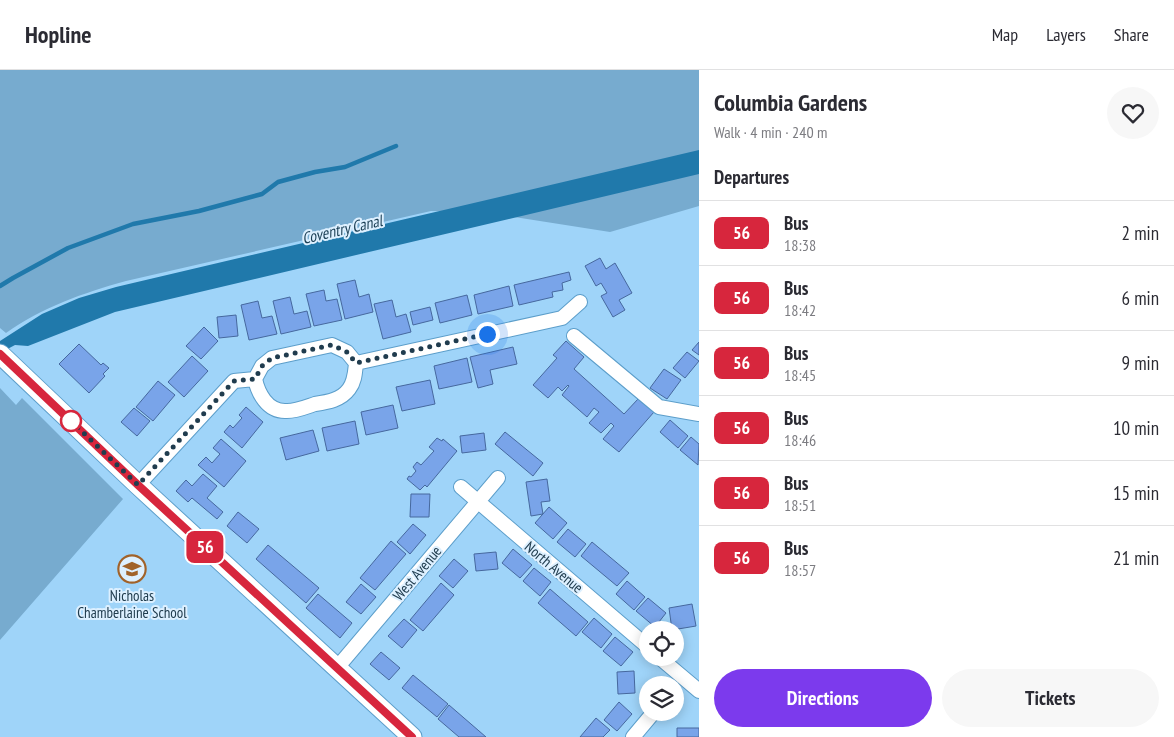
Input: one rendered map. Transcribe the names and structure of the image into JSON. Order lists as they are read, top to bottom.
{
  "streets": {
    "street": ["North Avenue", "West Avenue"]
  },
  "crossings": [
    ["North Avenue", "West Avenue"]
  ],
  "water": ["Coventry Canal"],
  "places": {
    "school or university": ["Nicholas Chamberlaine School"]
  },
  "lines": ["bus line 56"],
  "page": {
    "header": "Hopline",
    "nav": ["Map", "Layers", "Share"],
    "on_map": "56",
    "heading": [
      ["Columbia Gardens", "Walk · 4 min · 240 m"],
      "Departures"
    ],
    "list": [
      {
        "mark": "56",
        "name": "Bus",
        "note": "18:38",
        "value": "2 min"
      },
      {
        "mark": "56",
        "name": "Bus",
        "note": "18:42",
        "value": "6 min"
      },
      {
        "mark": "56",
        "name": "Bus",
        "note": "18:45",
        "value": "9 min"
      },
      {
        "mark": "56",
        "name": "Bus",
        "note": "18:46",
        "value": "10 min"
      },
      {
        "mark": "56",
        "name": "Bus",
        "note": "18:51",
        "value": "15 min"
      },
      {
        "mark": "56",
        "name": "Bus",
        "note": "18:57",
        "value": "21 min"
      }
    ],
    "buttons": ["Directions", "Tickets"]
  }
}
